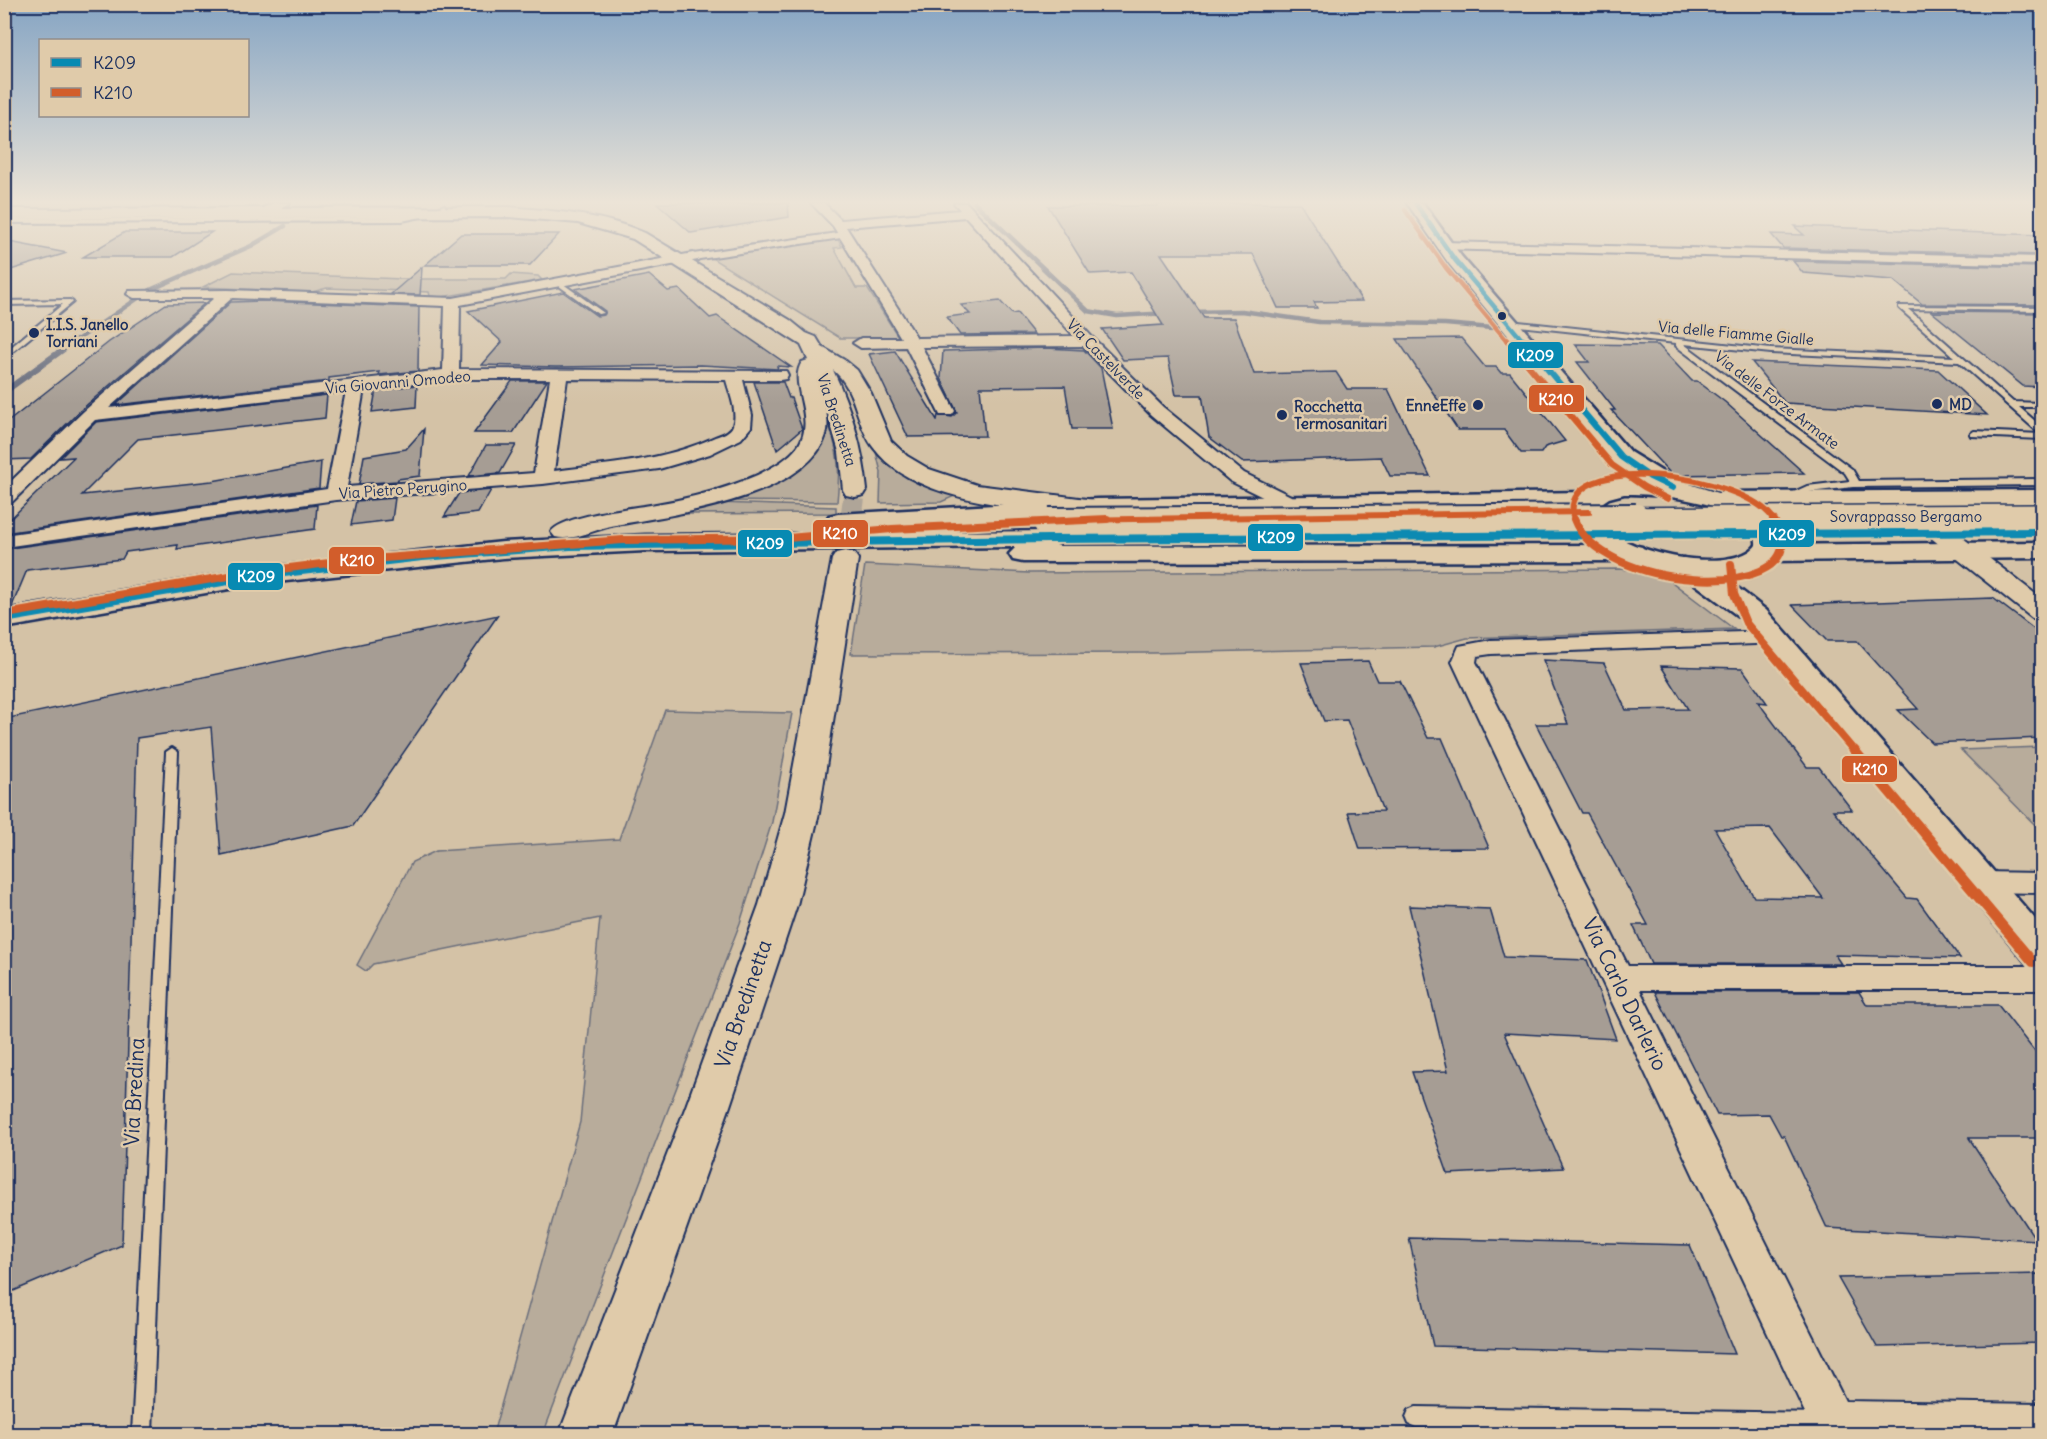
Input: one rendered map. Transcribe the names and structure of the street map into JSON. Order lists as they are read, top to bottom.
{
  "streets": {
    "main road": ["Sovrappasso Bergamo"],
    "street": [
      "Via Castelverde",
      "Via Giovanni Omodeo",
      "Via Bredinetta",
      "Via Pietro Perugino",
      "Via Carlo Darlerio"
    ],
    "lane": ["Via delle Fiamme Gialle", "Via delle Forze Armate", "Via Bredina"]
  },
  "crossings": [
    ["Via delle Fiamme Gialle", "Via delle Forze Armate"],
    ["Via Giovanni Omodeo", "Via Pietro Perugino"]
  ],
  "places": [
    "I.I.S. Janello Torriani",
    "MD",
    "EnneEffe",
    "Rocchetta Termosanitari"
  ],
  "lines": ["transit line K209", "transit line K210"],
  "legend": ["K209", "K210"]
}
